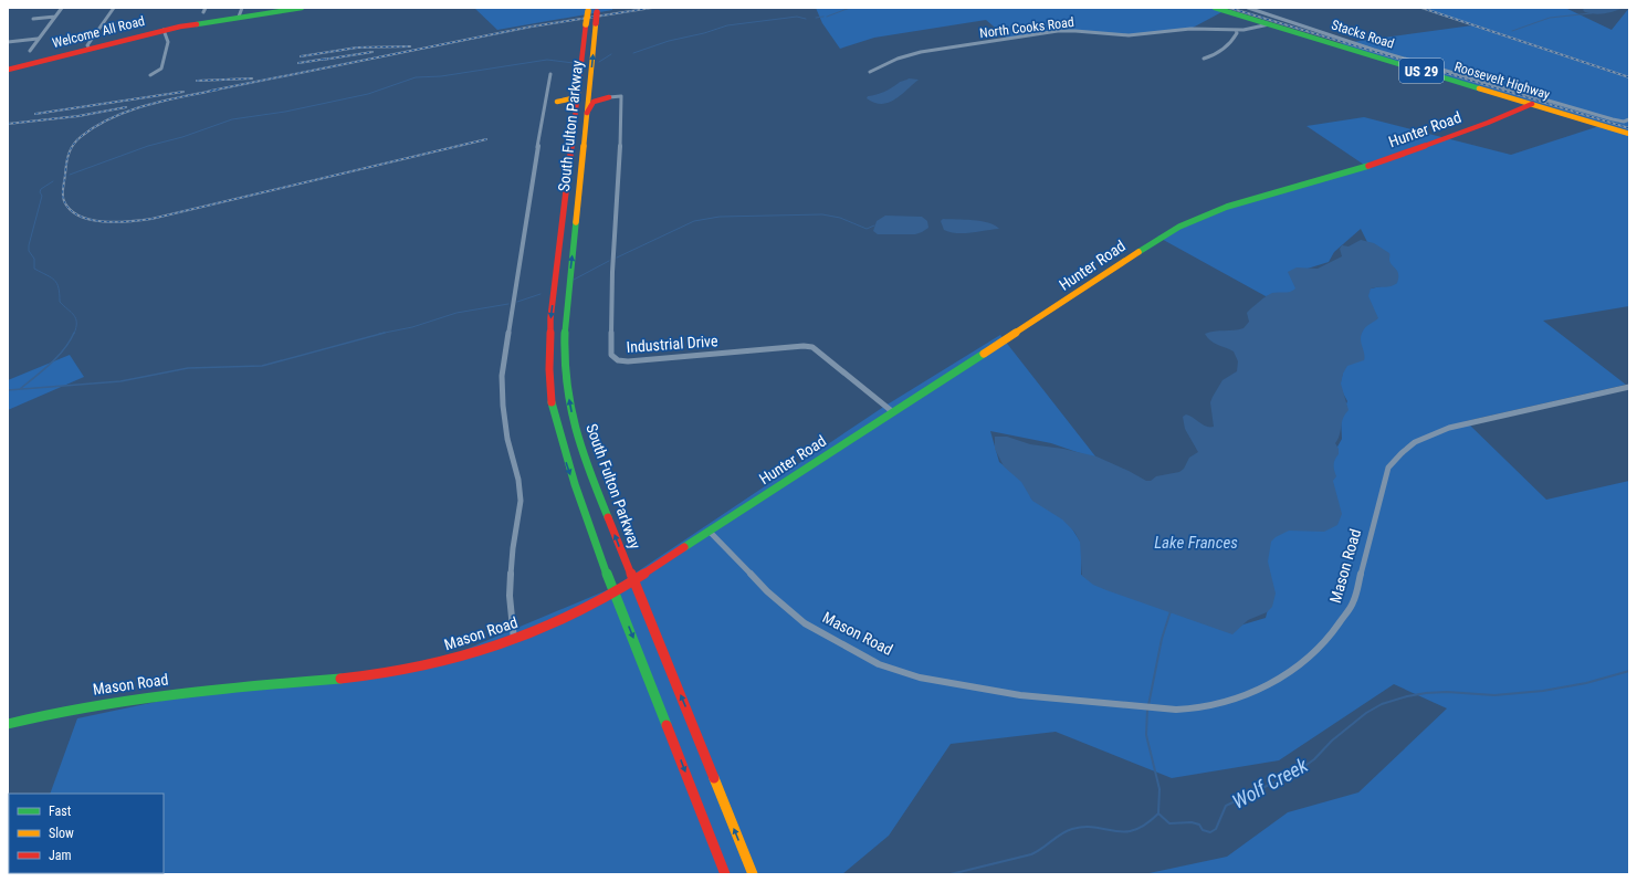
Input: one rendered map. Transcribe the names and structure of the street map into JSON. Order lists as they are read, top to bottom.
{
  "streets": {
    "main road": [
      "Welcome All Road",
      "US 29",
      "Roosevelt Highway",
      "South Fulton Parkway",
      "Hunter Road",
      "Mason Road"
    ],
    "street": ["North Cooks Road", "Stacks Road", "Industrial Drive"]
  },
  "crossings": [
    ["North Cooks Road", "Roosevelt Highway"],
    ["Roosevelt Highway", "Hunter Road"],
    ["South Fulton Parkway", "Mason Road"],
    ["Hunter Road", "Industrial Drive"],
    ["Hunter Road", "Mason Road"]
  ],
  "water": ["Lake Frances", "Wolf Creek"],
  "legend": ["Fast", "Slow", "Jam"]
}
